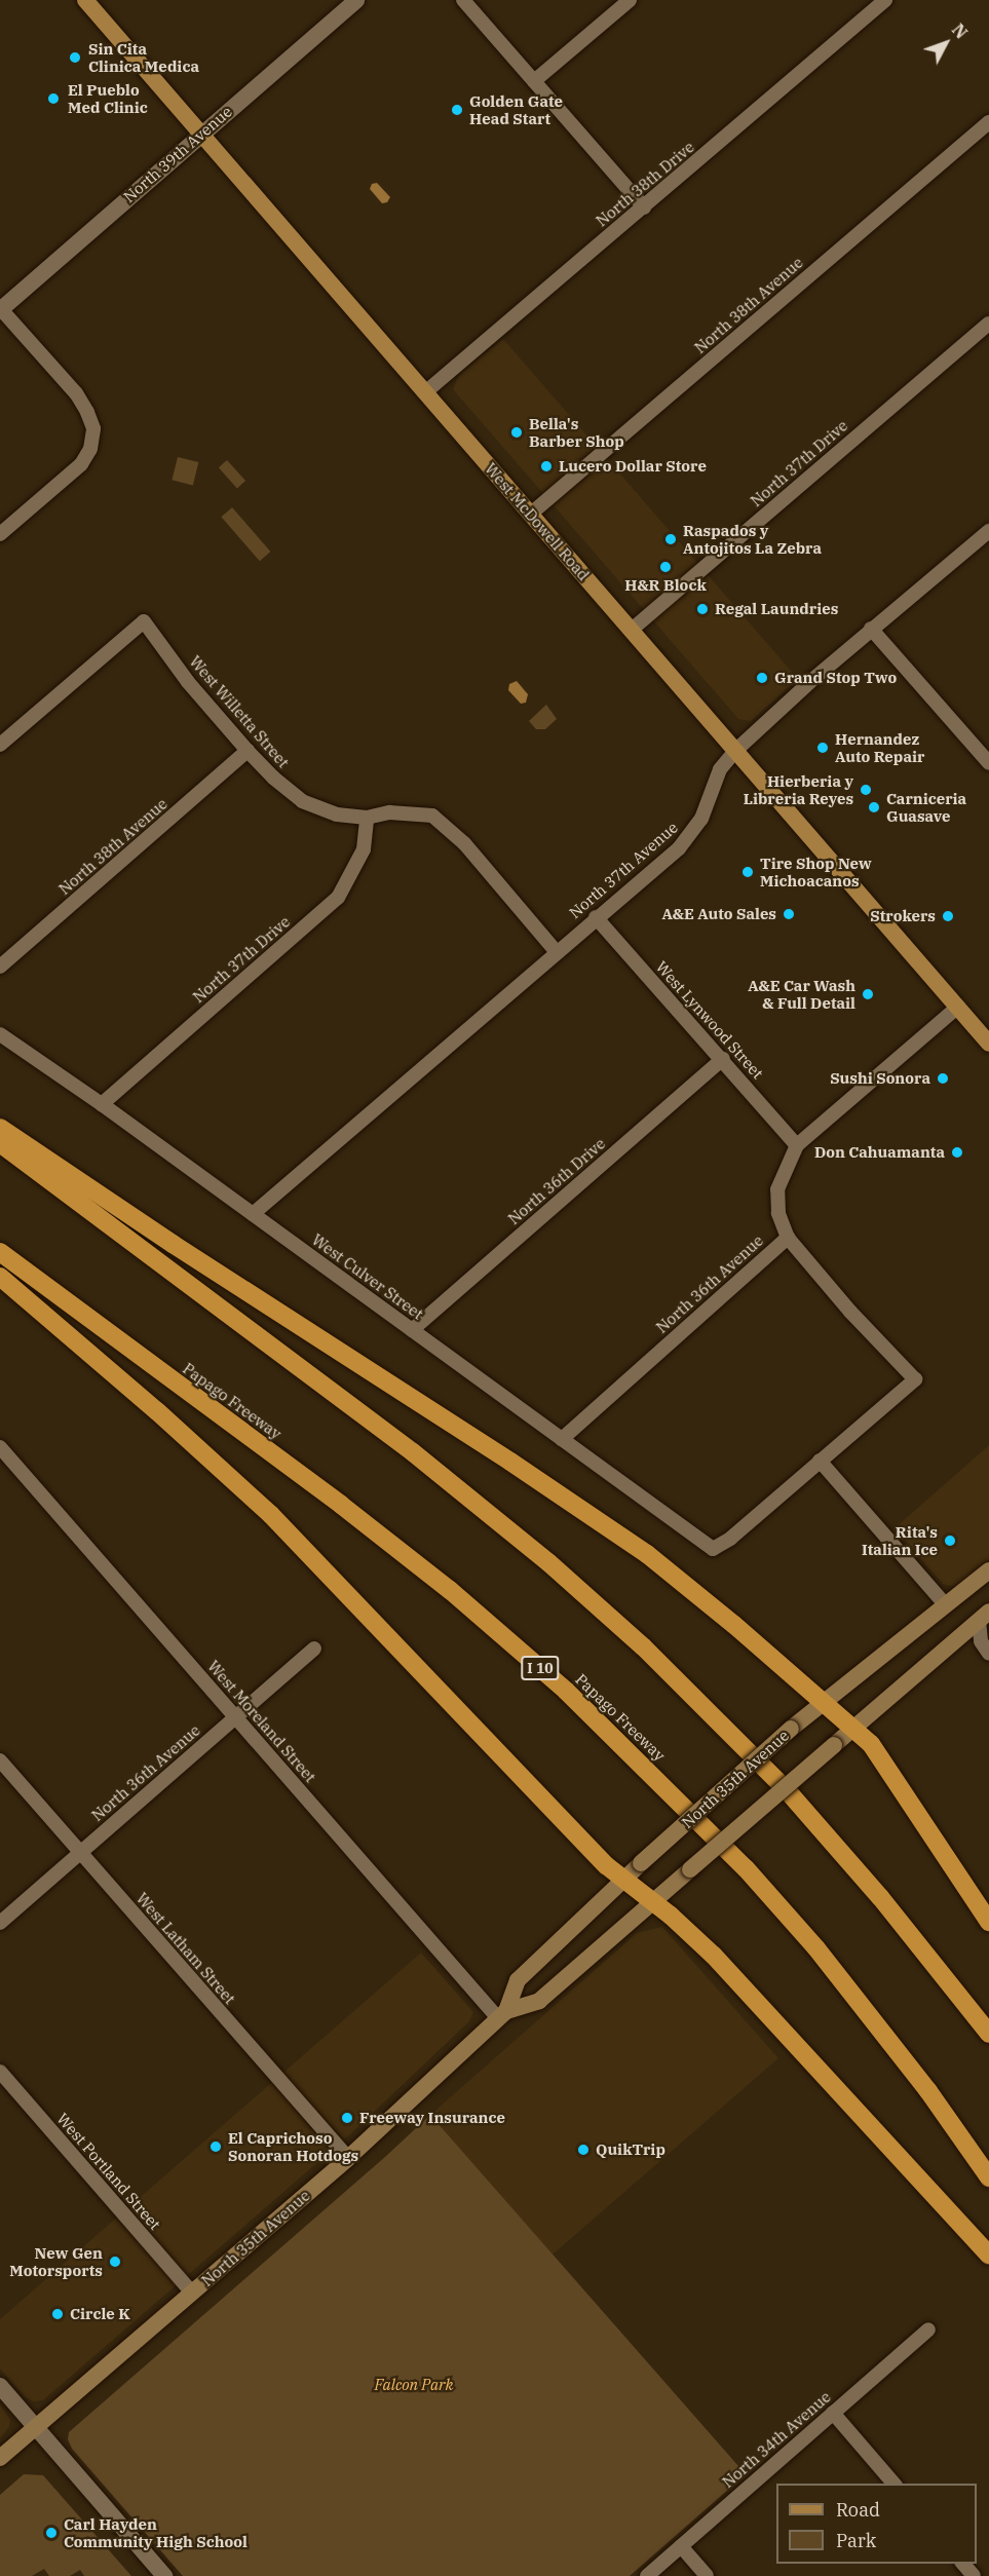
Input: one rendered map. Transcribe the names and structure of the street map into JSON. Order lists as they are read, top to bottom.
{
  "streets": {
    "highway": ["Papago Freeway", "I 10"],
    "main road": ["West McDowell Road", "North 35th Avenue"],
    "street": [
      "North 39th Avenue",
      "North 38th Drive",
      "North 38th Avenue",
      "North 37th Drive",
      "West Willetta Street",
      "North 37th Avenue",
      "West Lynwood Street",
      "North 36th Drive",
      "West Culver Street",
      "North 36th Avenue",
      "West Moreland Street",
      "West Latham Street",
      "West Portland Street",
      "North 34th Avenue"
    ]
  },
  "crossings": [
    ["North 39th Avenue", "West McDowell Road"],
    ["North 38th Drive", "West McDowell Road"],
    ["North 38th Avenue", "West McDowell Road"],
    ["North 38th Avenue", "West Willetta Street"],
    ["North 37th Drive", "West McDowell Road"],
    ["North 37th Drive", "West Willetta Street"],
    ["North 37th Drive", "West Culver Street"],
    ["West McDowell Road", "North 37th Avenue"],
    ["West McDowell Road", "North 36th Avenue"],
    ["West Willetta Street", "North 37th Avenue"],
    ["North 37th Avenue", "West Lynwood Street"],
    ["North 37th Avenue", "West Culver Street"],
    ["West Lynwood Street", "North 36th Drive"],
    ["West Lynwood Street", "North 36th Avenue"],
    ["North 36th Drive", "West Culver Street"],
    ["West Culver Street", "North 36th Avenue"],
    ["North 36th Avenue", "West Moreland Street"],
    ["North 36th Avenue", "West Latham Street"],
    ["West Moreland Street", "North 35th Avenue"],
    ["North 35th Avenue", "West Latham Street"],
    ["North 35th Avenue", "West Portland Street"]
  ],
  "parks": ["Falcon Park"],
  "places": [
    "Sin Cita Clinica Medica",
    "El Pueblo Med Clinic",
    "Golden Gate Head Start",
    "Bella's Barber Shop",
    "Lucero Dollar Store",
    "Raspados y Antojitos La Zebra",
    "H&R Block",
    "Regal Laundries",
    "Grand Stop Two",
    "Hernandez Auto Repair",
    "Hierberia y Libreria Reyes",
    "Carniceria Guasave",
    "Tire Shop New Michoacanos",
    "A&E Auto Sales",
    "Strokers",
    "A&E Car Wash & Full Detail",
    "Sushi Sonora",
    "Don Cahuamanta",
    "Rita's Italian Ice",
    "Freeway Insurance",
    "El Caprichoso Sonoran Hotdogs",
    "QuikTrip",
    "New Gen Motorsports",
    "Circle K",
    "Carl Hayden Community High School"
  ],
  "legend": ["Road", "Park"],
  "north": "top right"
}
